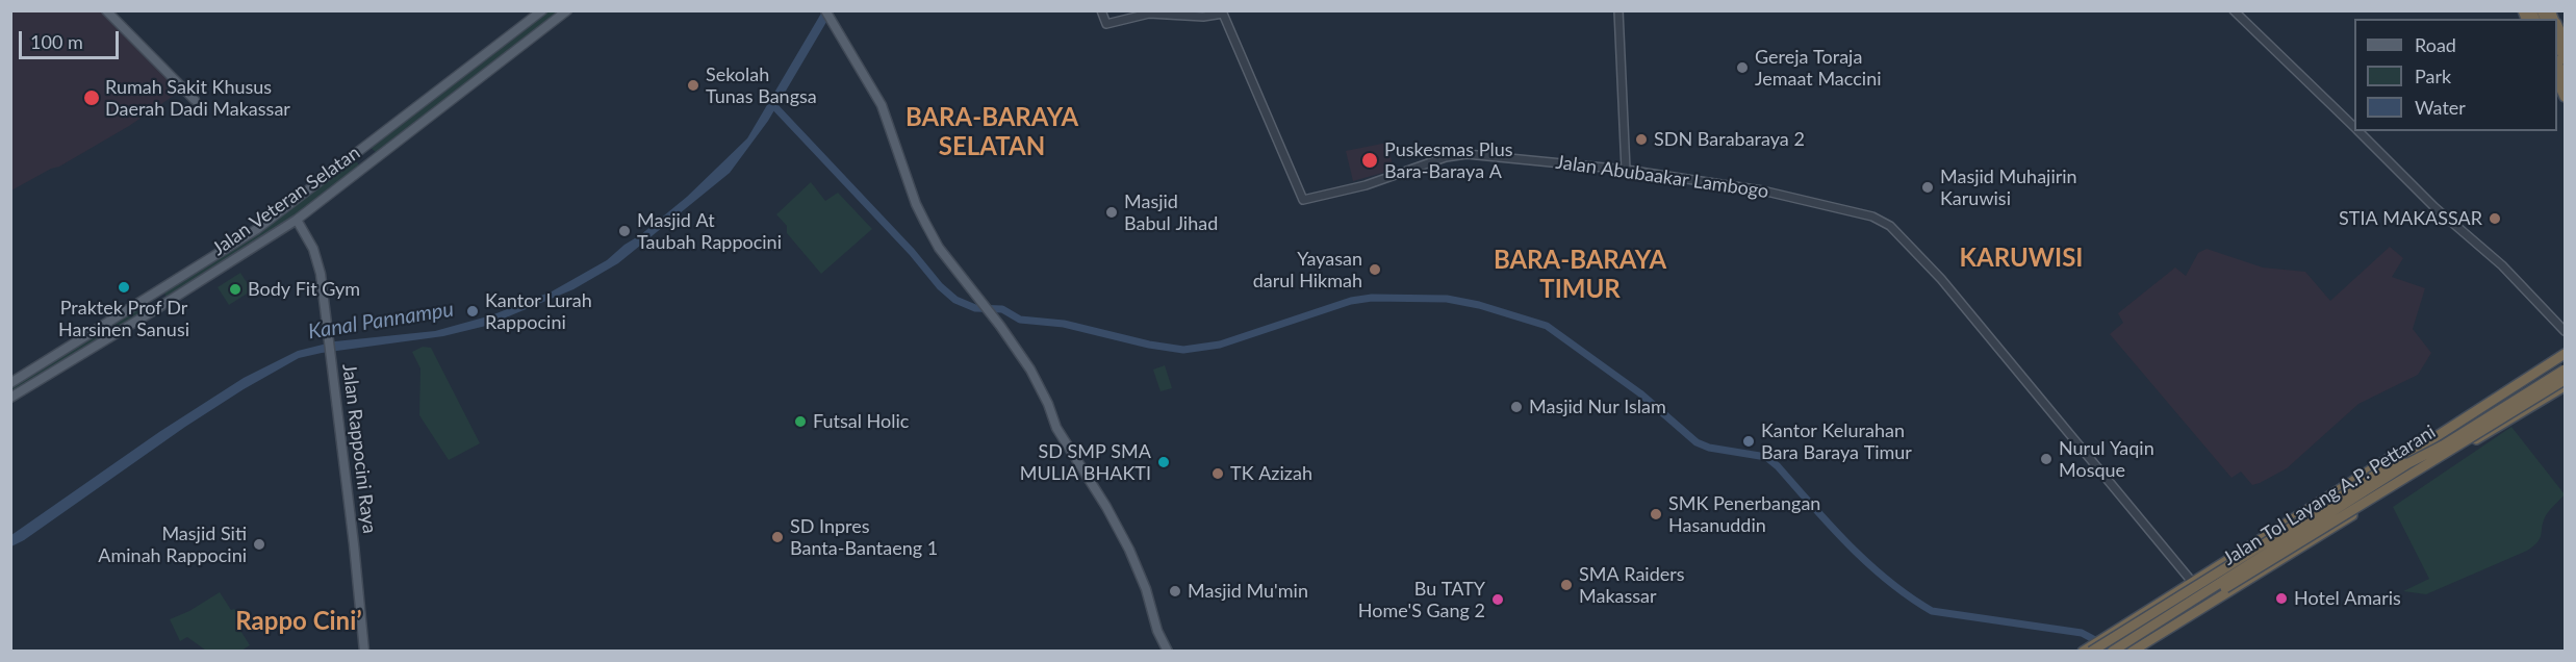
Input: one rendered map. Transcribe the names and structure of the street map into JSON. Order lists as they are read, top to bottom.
{
  "streets": {
    "highway": ["Jalan Tol Layang A.P. Pettarani"],
    "main road": ["Jalan Veteran Selatan", "Jalan Rappocini Raya"],
    "street": ["Jalan Abubaakar Lambogo"]
  },
  "crossings": [
    ["Jalan Veteran Selatan", "Jalan Rappocini Raya"]
  ],
  "districts": [
    "BARA-BARAYA SELATAN",
    "KARUWISI",
    "BARA-BARAYA TIMUR",
    "Rappo Ciniʼ"
  ],
  "water": ["Kanal Pannampu"],
  "places": [
    "Gereja Toraja Jemaat Maccini",
    "Sekolah Tunas Bangsa",
    "Rumah Sakit Khusus Daerah Dadi Makassar",
    "SDN Barabaraya 2",
    "Puskesmas Plus Bara-Baraya A",
    "Masjid Muhajirin Karuwisi",
    "Masjid Babul Jihad",
    "STIA MAKASSAR",
    "Masjid At Taubah Rappocini",
    "Yayasan darul Hikmah",
    "Praktek Prof Dr Harsinen Sanusi",
    "Body Fit Gym",
    "Kantor Lurah Rappocini",
    "Masjid Nur Islam",
    "Futsal Holic",
    "Kantor Kelurahan Bara Baraya Timur",
    "Nurul Yaqin Mosque",
    "SD SMP SMA MULIA BHAKTI",
    "TK Azizah",
    "SMK Penerbangan Hasanuddin",
    "SD Inpres Banta-Bantaeng 1",
    "Masjid Siti Aminah Rappocini",
    "SMA Raiders Makassar",
    "Masjid Mu'min",
    "Hotel Amaris",
    "Bu TATY Home'S Gang 2"
  ],
  "legend": ["Road", "Park", "Water"],
  "scale_bar": "100 m"
}
